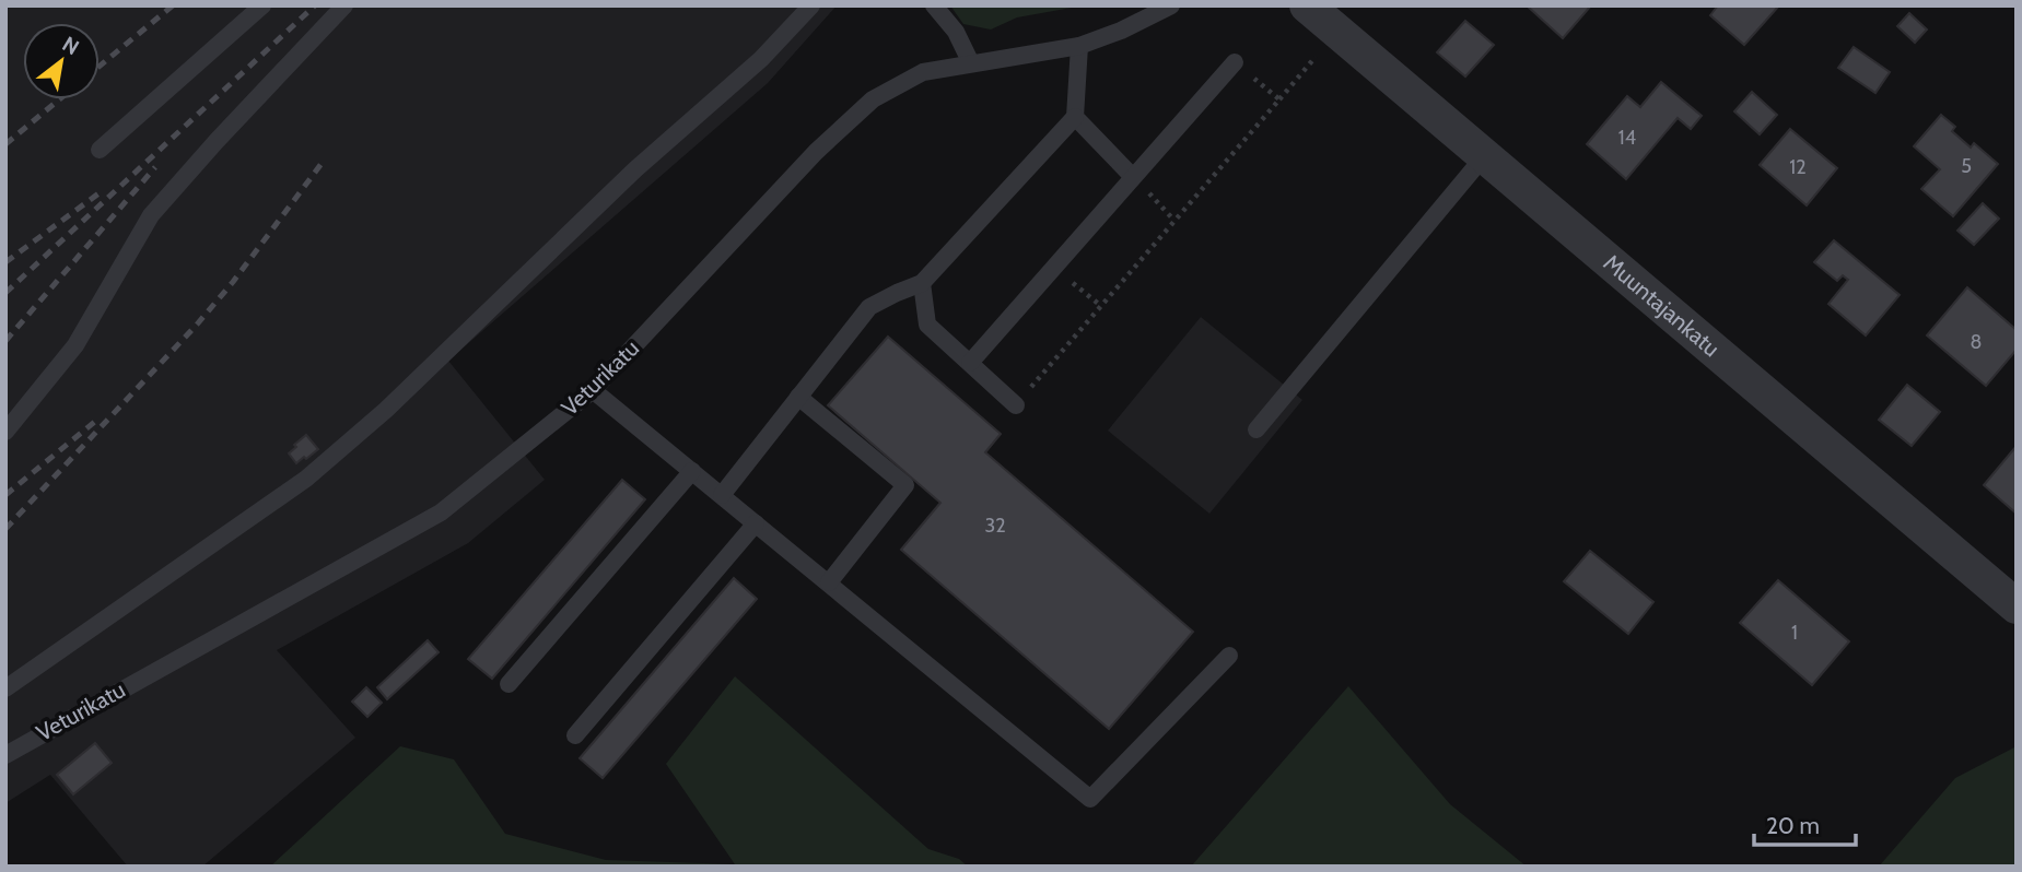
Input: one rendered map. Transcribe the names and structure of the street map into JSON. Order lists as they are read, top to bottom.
{
  "streets": {
    "street": ["Muuntajankatu"],
    "lane": ["Veturikatu"]
  },
  "house_numbers": [
    "14",
    "5",
    "12",
    "8",
    "32",
    "1"
  ],
  "scale_bar": "20 m",
  "north": "top right"
}
